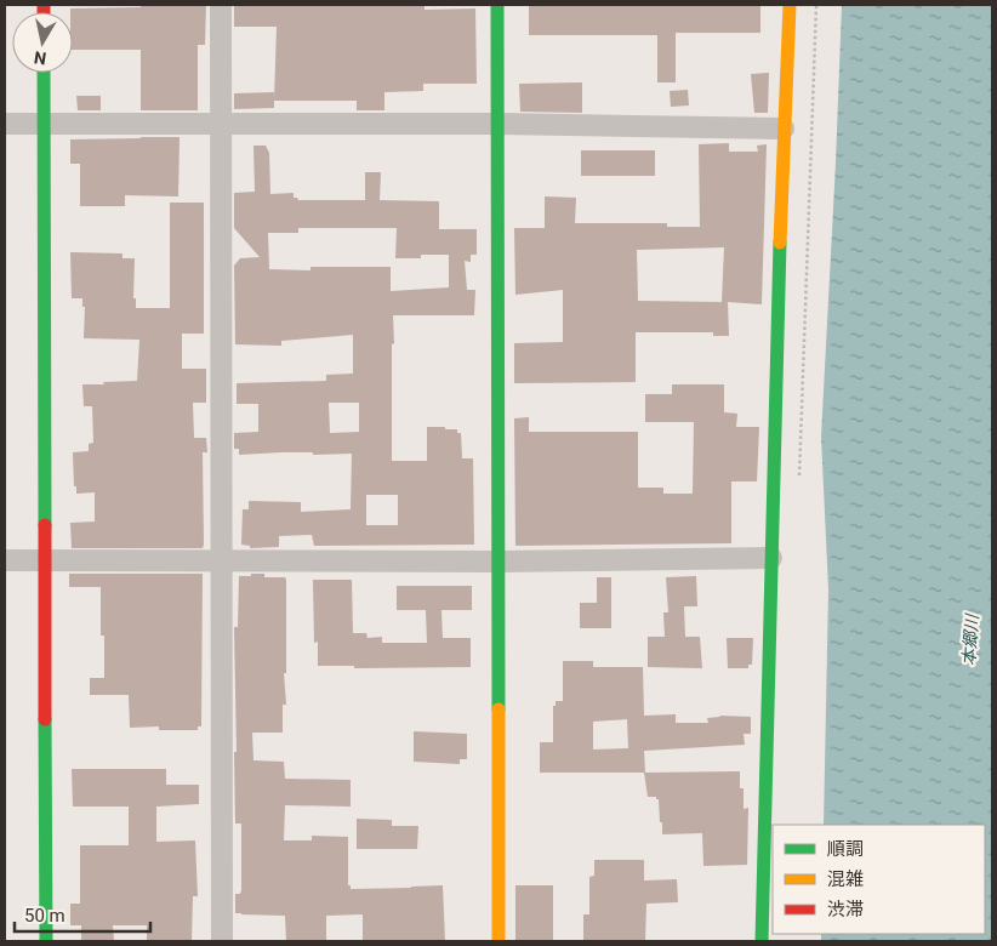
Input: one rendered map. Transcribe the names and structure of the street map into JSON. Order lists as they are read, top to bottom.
{
  "water": ["本郷川"],
  "legend": ["順調", "混雑", "渋滞"],
  "scale_bar": "50 m",
  "north": "bottom"
}
